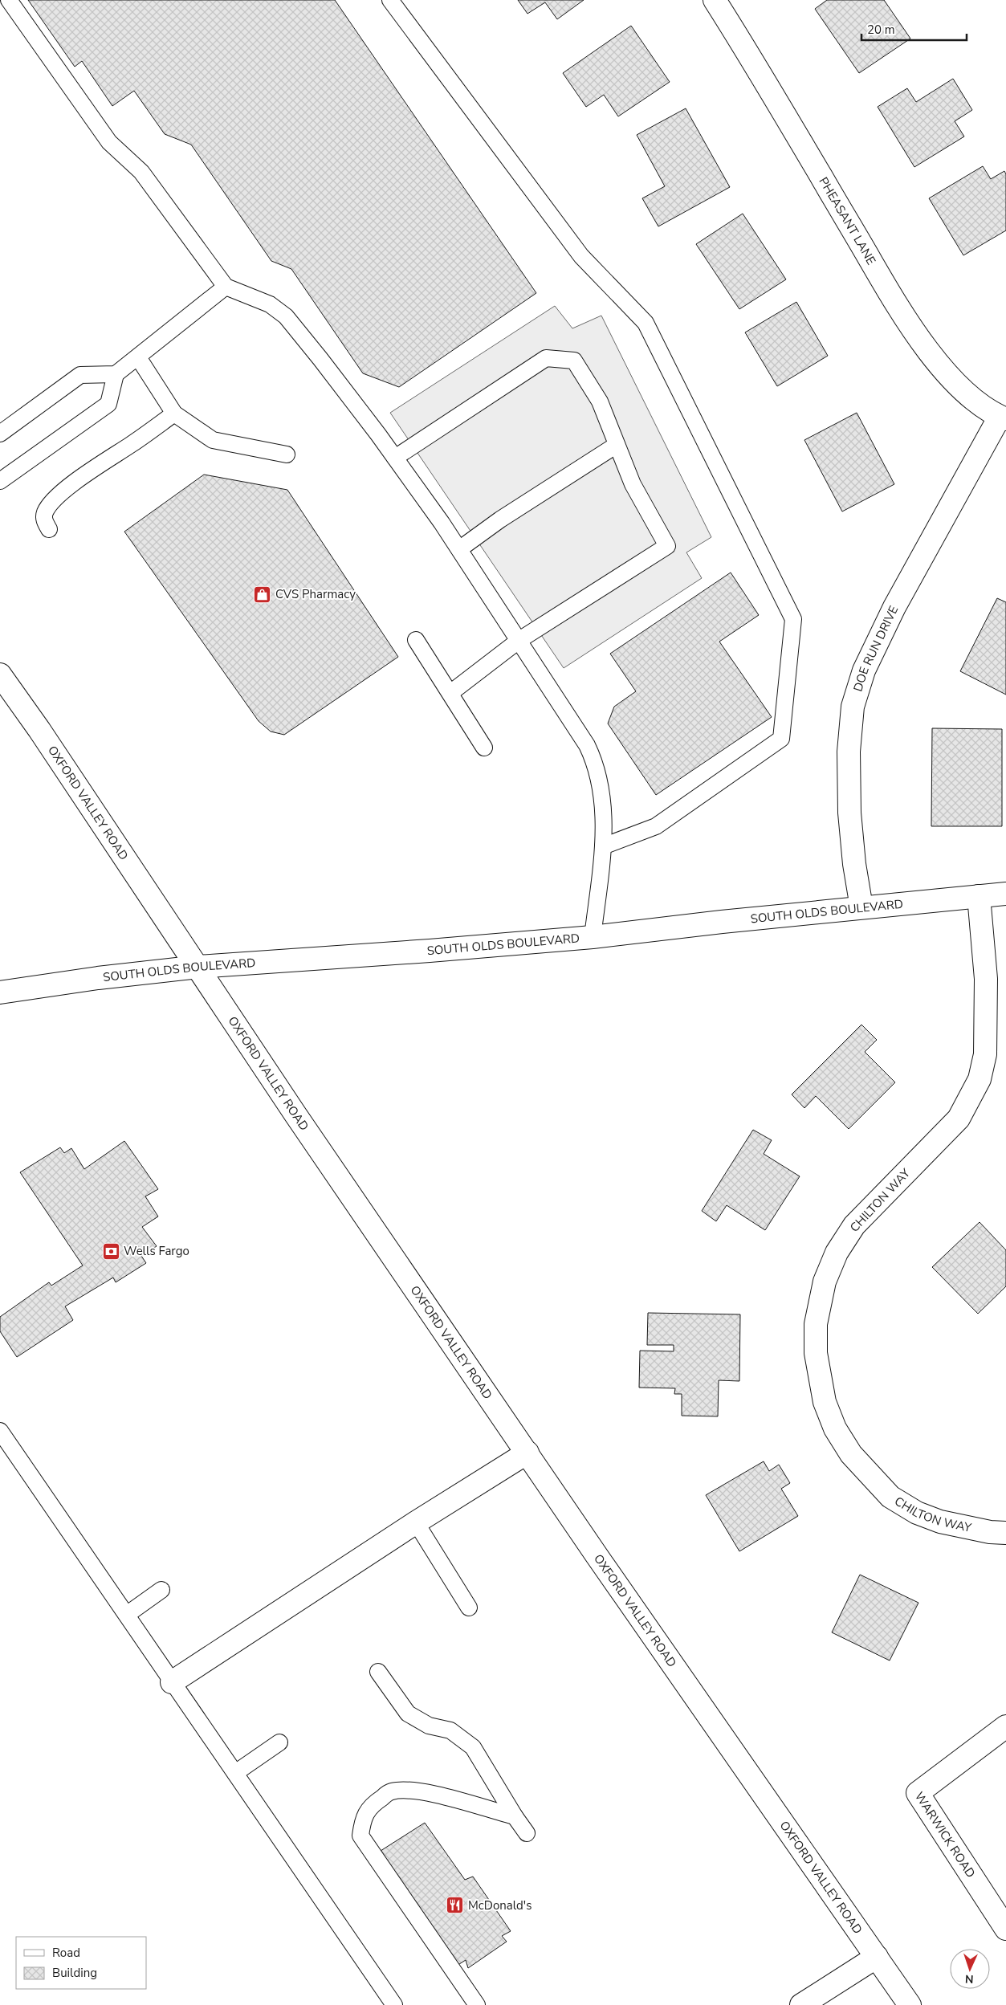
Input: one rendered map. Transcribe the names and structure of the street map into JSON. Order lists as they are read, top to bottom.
{
  "streets": {
    "street": [
      "PHEASANT LANE",
      "DOE RUN DRIVE",
      "OXFORD VALLEY ROAD",
      "SOUTH OLDS BOULEVARD",
      "CHILTON WAY",
      "WARWICK ROAD"
    ]
  },
  "crossings": [
    ["PHEASANT LANE", "DOE RUN DRIVE"],
    ["DOE RUN DRIVE", "SOUTH OLDS BOULEVARD"],
    ["OXFORD VALLEY ROAD", "SOUTH OLDS BOULEVARD"],
    ["SOUTH OLDS BOULEVARD", "CHILTON WAY"]
  ],
  "places": {
    "shop": ["CVS Pharmacy"],
    "bank": ["Wells Fargo"],
    "restaurant": ["McDonald's"]
  },
  "legend": ["Road", "Building"],
  "scale_bar": "20 m",
  "north": "bottom"
}
